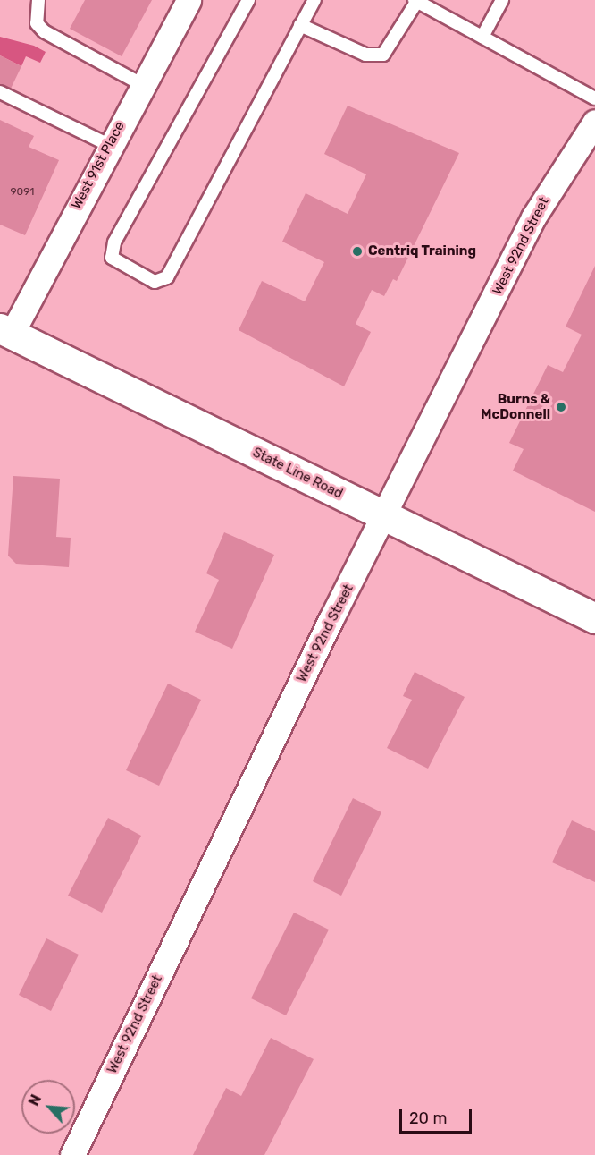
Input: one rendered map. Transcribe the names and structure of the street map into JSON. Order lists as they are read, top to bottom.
{
  "streets": {
    "main road": ["State Line Road"],
    "street": ["West 91st Place", "West 92nd Street"]
  },
  "crossings": [
    ["West 91st Place", "State Line Road"],
    ["West 92nd Street", "State Line Road"]
  ],
  "places": ["Centriq Training", "Burns & McDonnell"],
  "house_numbers": ["9091"],
  "scale_bar": "20 m",
  "north": "top left"
}
